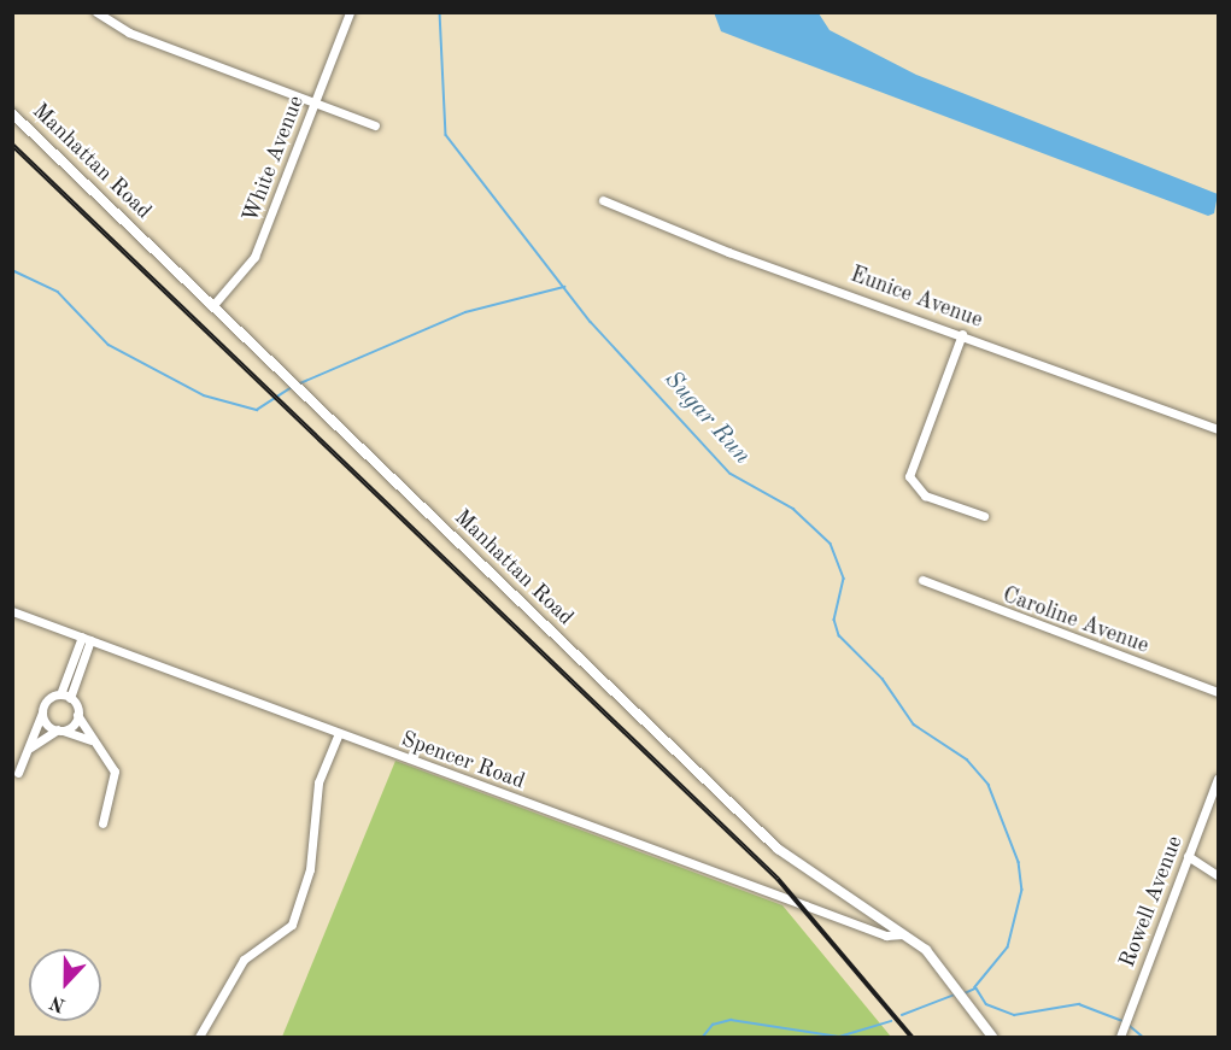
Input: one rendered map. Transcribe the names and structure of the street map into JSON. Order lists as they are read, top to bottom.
{
  "streets": {
    "main road": ["Manhattan Road"],
    "street": [
      "White Avenue",
      "Eunice Avenue",
      "Caroline Avenue",
      "Spencer Road",
      "Rowell Avenue"
    ]
  },
  "crossings": [
    ["White Avenue", "Manhattan Road"],
    ["Manhattan Road", "Spencer Road"]
  ],
  "water": ["Sugar Run"],
  "north": "bottom"
}
